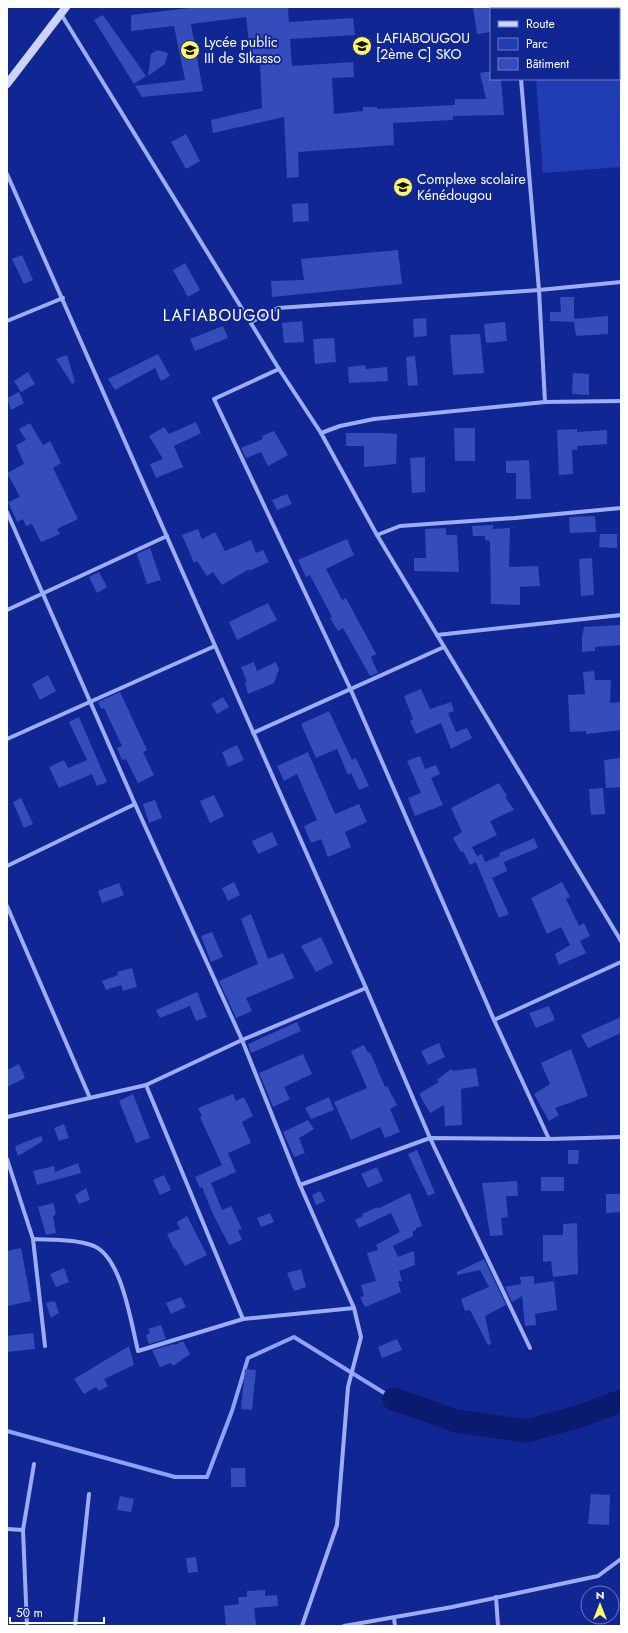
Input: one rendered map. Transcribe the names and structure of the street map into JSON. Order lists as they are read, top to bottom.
{
  "districts": ["LAFIABOUGOU"],
  "places": {
    "school or university": ["LAFIABOUGOU [2ème C] SKO", "Lycée public III de SIkasso", "Complexe scolaire Kénédougou"]
  },
  "legend": ["Route", "Parc", "Bâtiment"],
  "scale_bar": "50 m",
  "north": "top"
}
